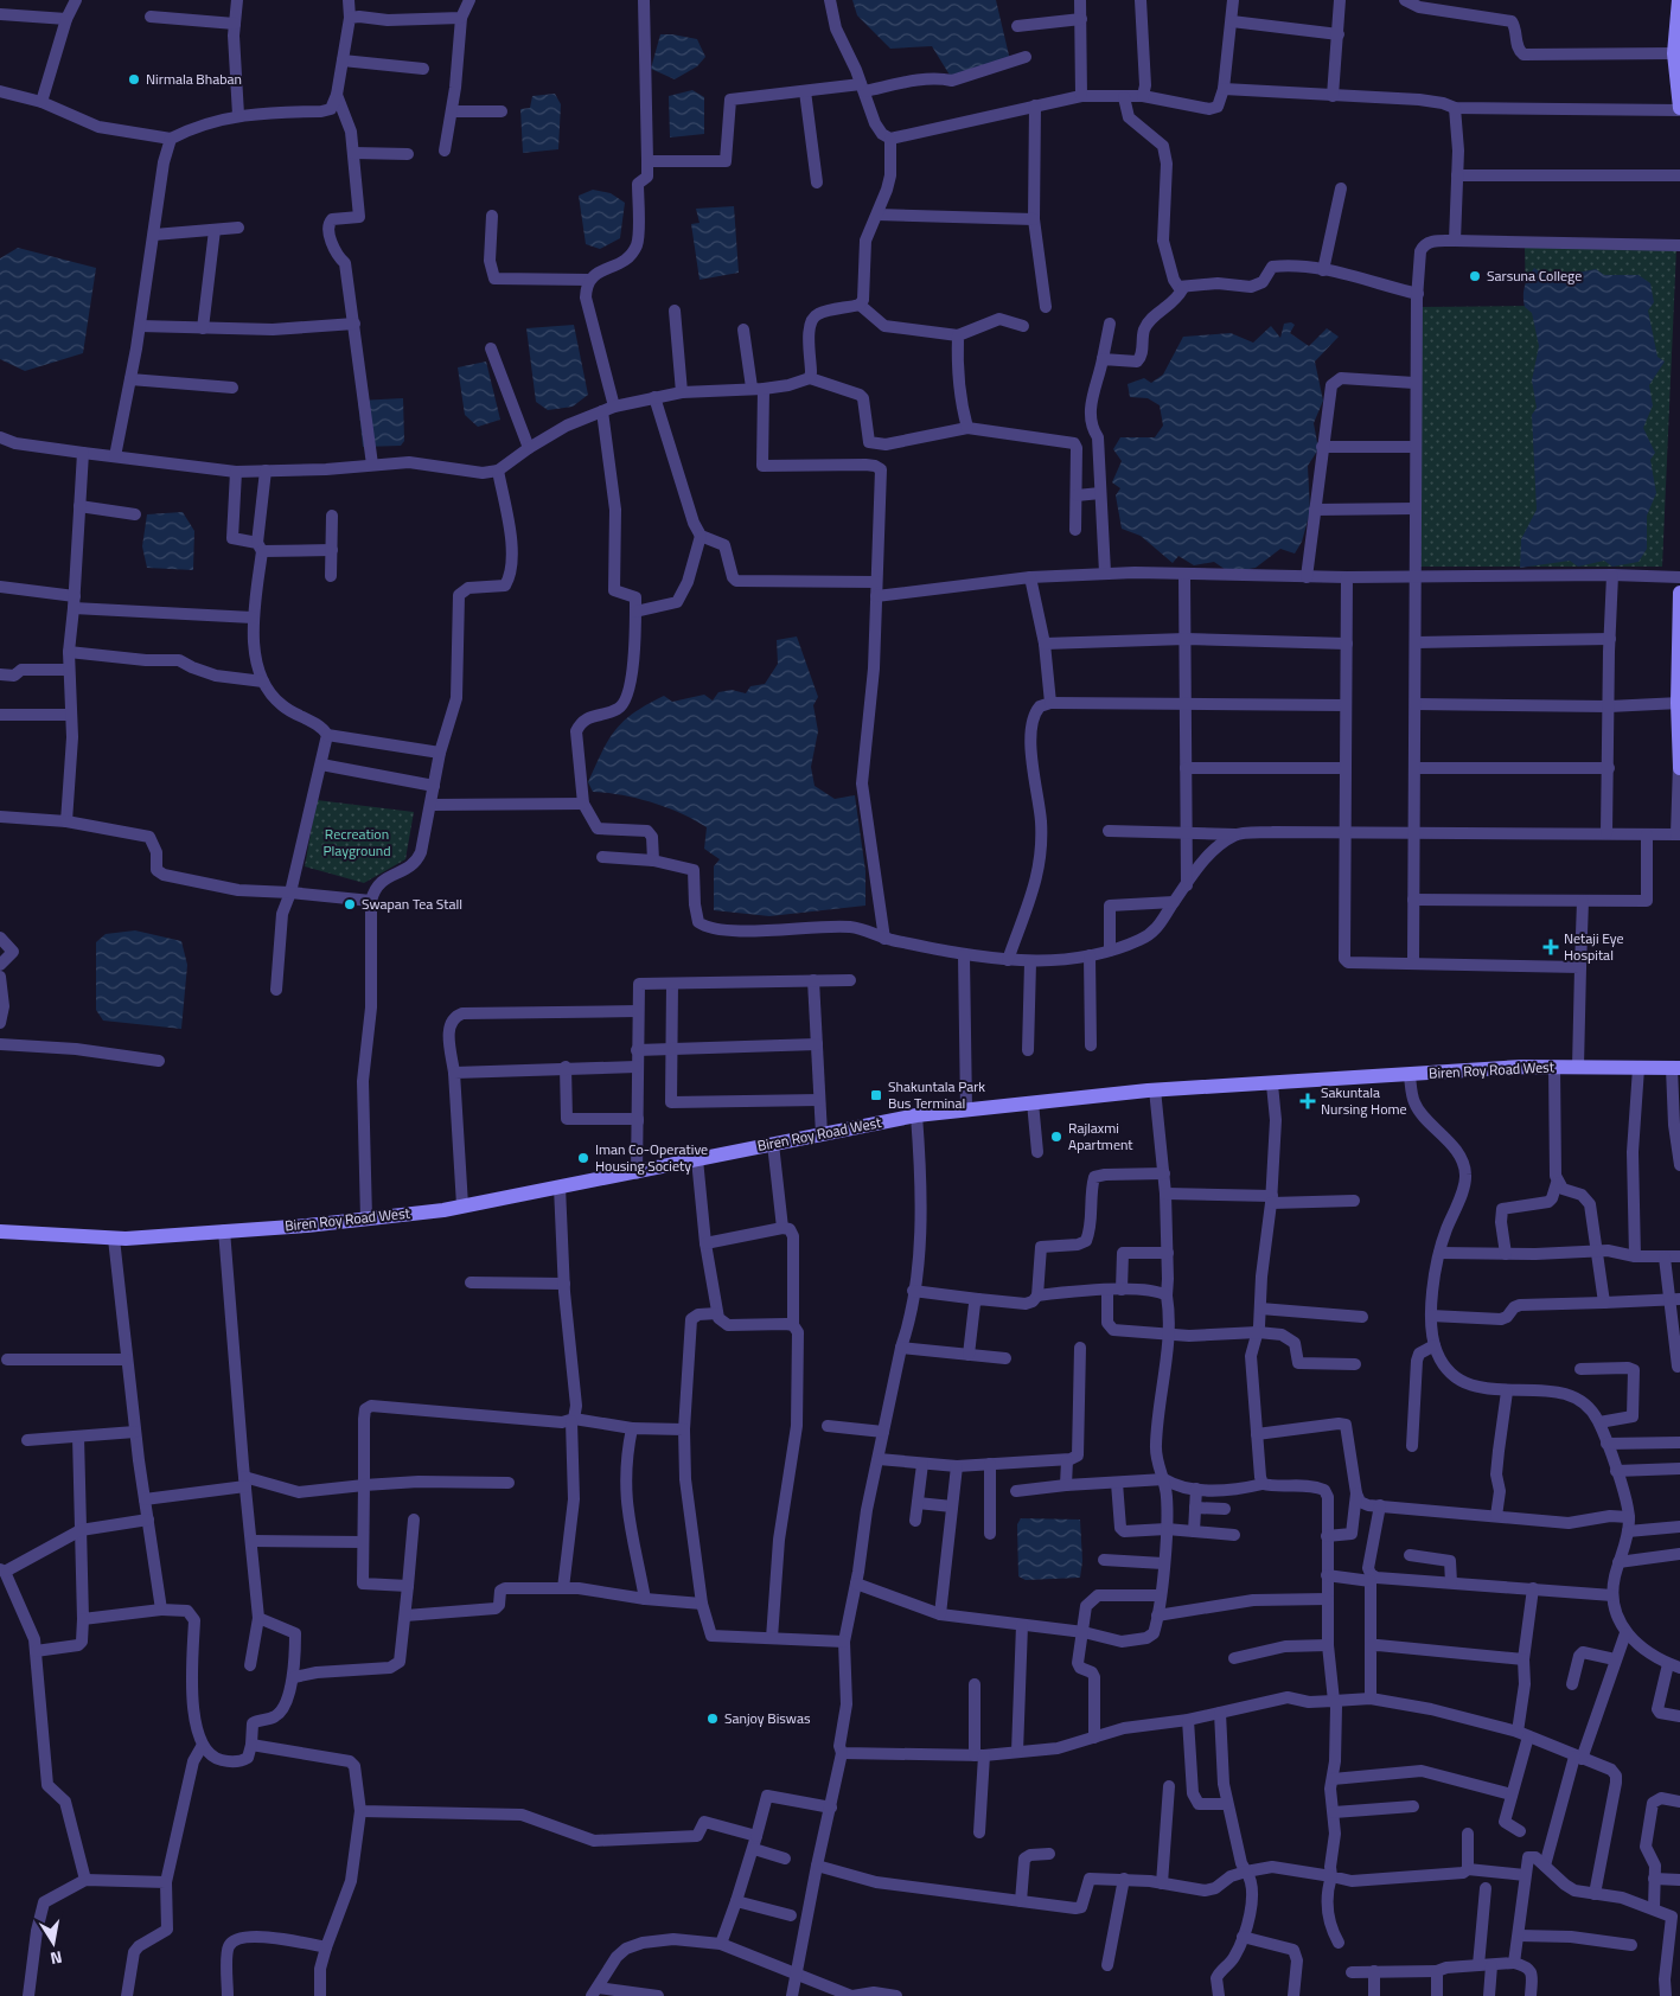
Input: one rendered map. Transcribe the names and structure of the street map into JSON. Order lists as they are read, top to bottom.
{
  "streets": {
    "main road": ["Biren Roy Road West"]
  },
  "parks": ["Recreation Playground"],
  "places": {
    "other": [
      "Nirmala Bhaban",
      "Sarsuna College",
      "Swapan Tea Stall",
      "Rajlaxmi Apartment",
      "Iman Co-Operative Housing Society",
      "Sanjoy Biswas"
    ],
    "health": ["Netaji Eye Hospital", "Sakuntala Nursing Home"],
    "transit": ["Shakuntala Park Bus Terminal"]
  },
  "north": "bottom"
}
